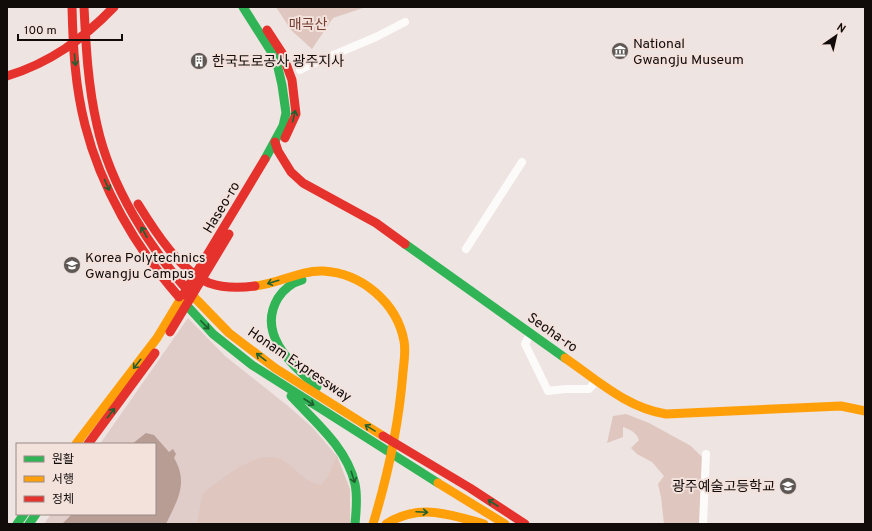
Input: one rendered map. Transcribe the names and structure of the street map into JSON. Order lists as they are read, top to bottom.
{
  "streets": {
    "main road": ["Haseo-ro", "Seoha-ro", "Honam Expressway"]
  },
  "crossings": [
    ["Haseo-ro", "Seoha-ro"]
  ],
  "parks": ["매곡산"],
  "places": {
    "museum": ["National Gwangju Museum"],
    "building": ["한국도로공사 광주지사"],
    "school or university": ["Korea Polytechnics Gwangju Campus", "광주예술고등학교"]
  },
  "legend": ["원활", "서행", "정체"],
  "scale_bar": "100 m",
  "north": "top right"
}
